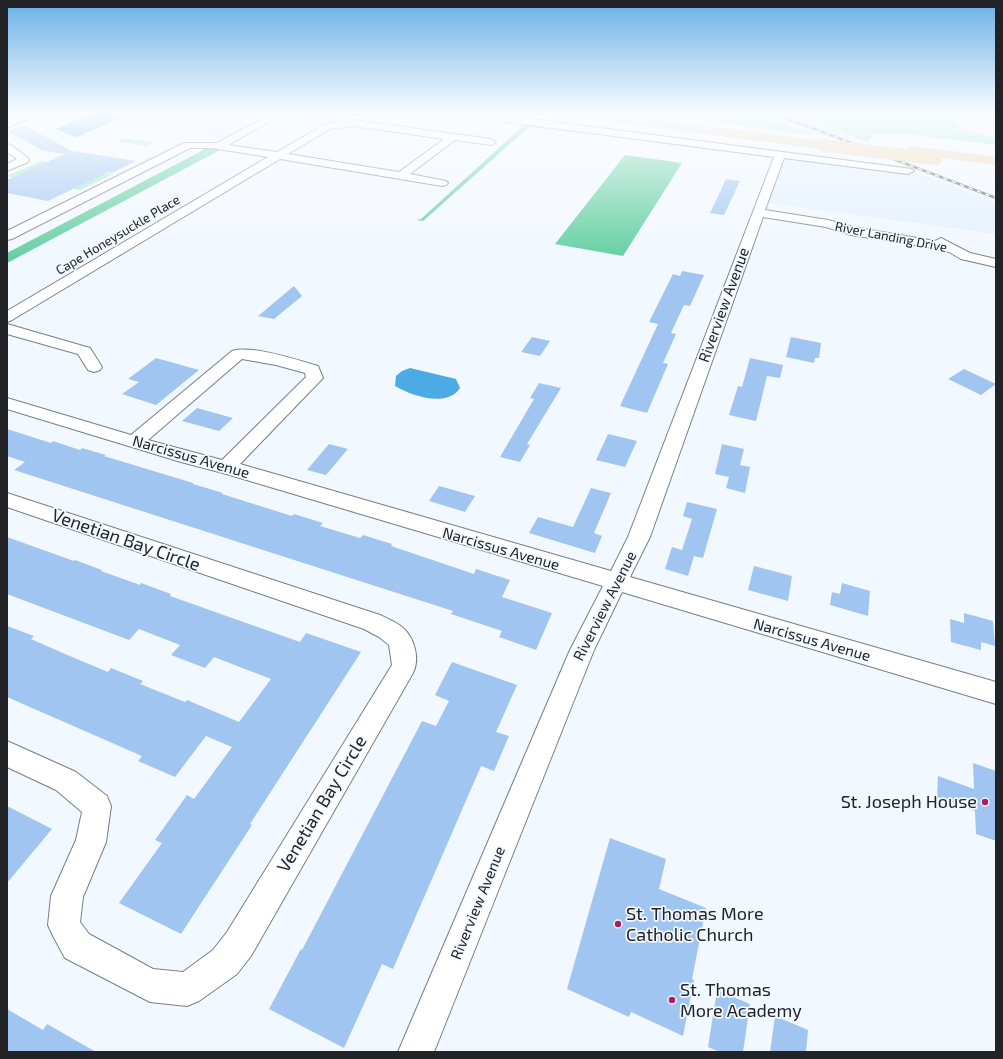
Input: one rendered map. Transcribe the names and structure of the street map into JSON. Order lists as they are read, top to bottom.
{
  "streets": {
    "street": [
      "Cape Honeysuckle Place",
      "River Landing Drive",
      "Riverview Avenue",
      "Narcissus Avenue",
      "Venetian Bay Circle"
    ]
  },
  "crossings": [
    ["River Landing Drive", "Riverview Avenue"],
    ["Riverview Avenue", "Narcissus Avenue"]
  ],
  "places": ["St. Joseph House", "St. Thomas More Catholic Church", "St. Thomas More Academy"]
}
